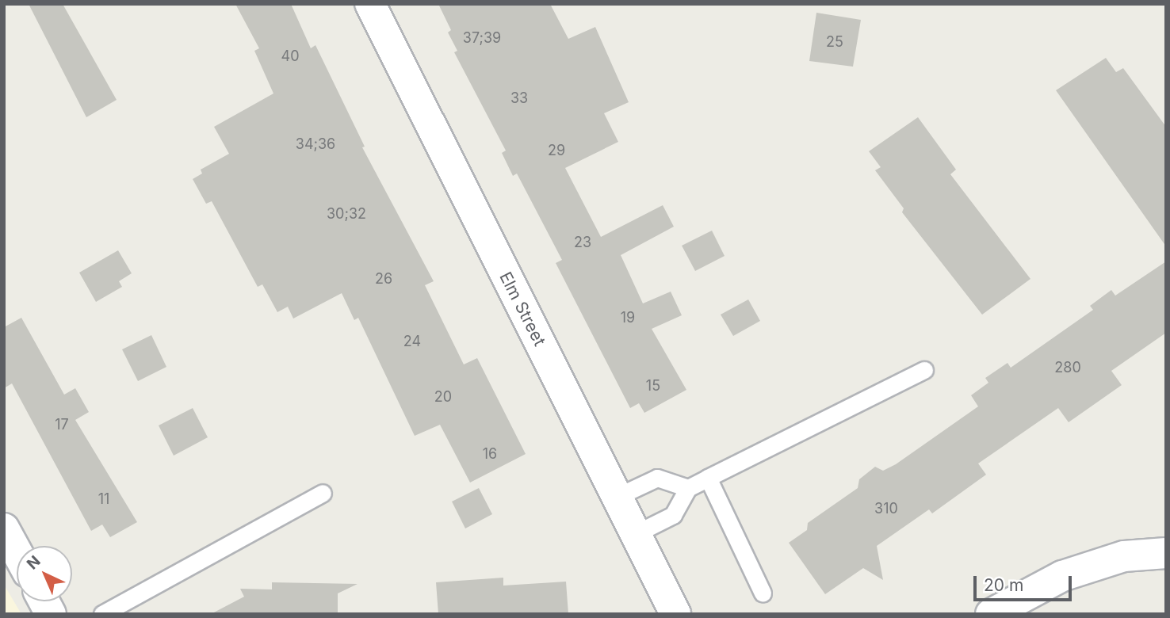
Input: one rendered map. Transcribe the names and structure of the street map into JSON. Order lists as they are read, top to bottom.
{
  "streets": {
    "street": ["Elm Street"]
  },
  "house_numbers": [
    "37;39",
    "25",
    "40",
    "33",
    "34;36",
    "29",
    "30;32",
    "23",
    "26",
    "19",
    "24",
    "280",
    "15",
    "20",
    "17",
    "16",
    "11",
    "310"
  ],
  "scale_bar": "20 m",
  "north": "top left"
}
